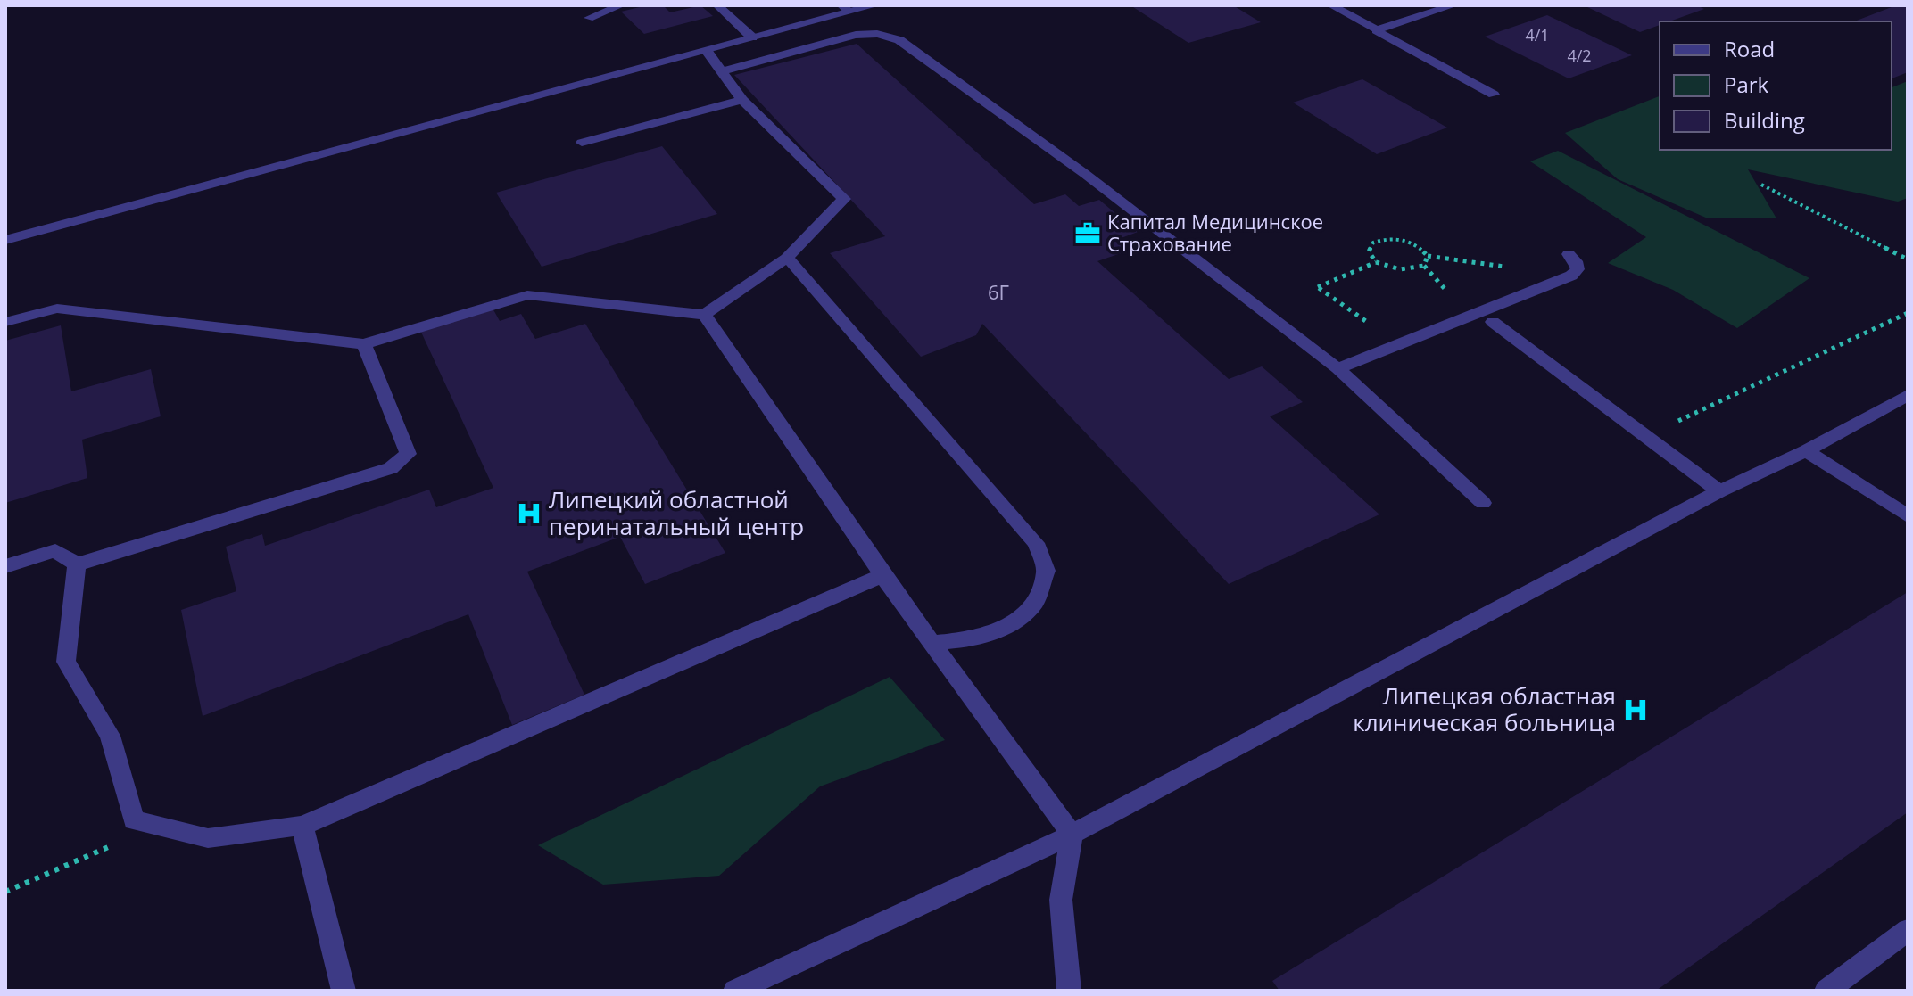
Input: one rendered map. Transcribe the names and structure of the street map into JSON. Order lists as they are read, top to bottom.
{
  "places": {
    "office": ["Капитал Медицинское Страхование"],
    "hospital": ["Липецкий областной перинатальный центр", "Липецкая областная клиническая больница"]
  },
  "house_numbers": ["4/1", "4/2", "6Г"],
  "legend": ["Road", "Park", "Building"]
}
